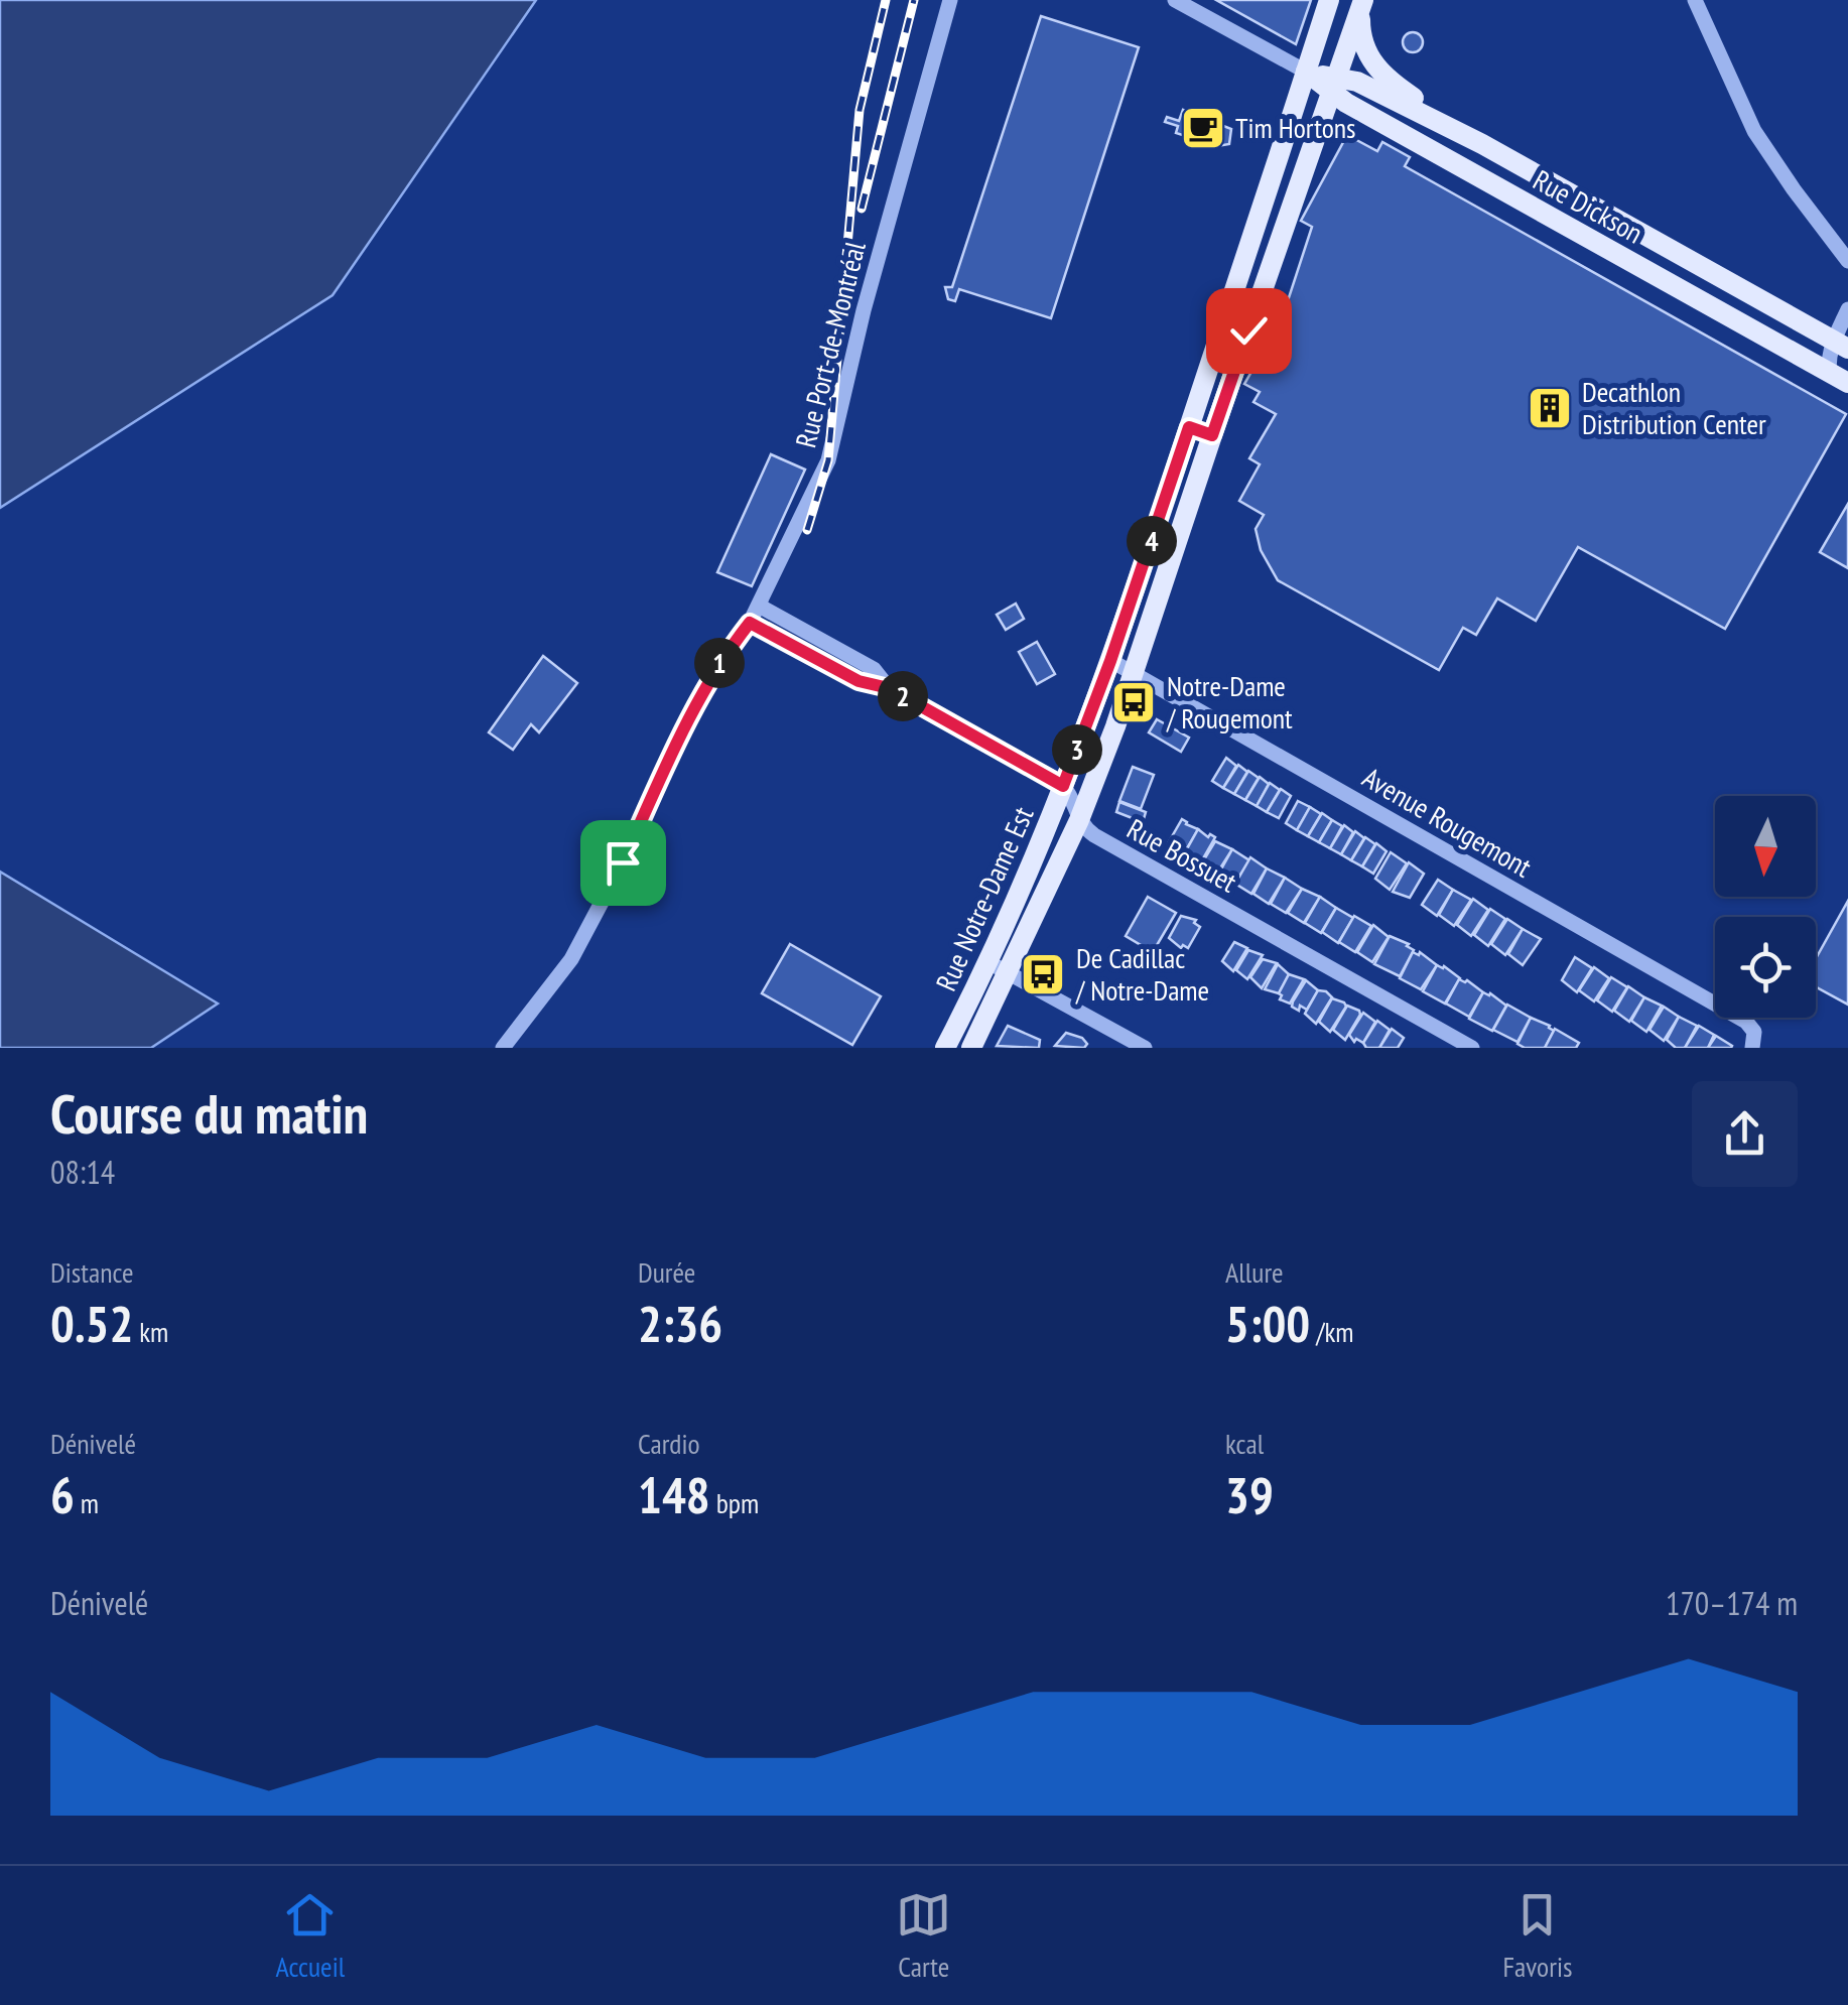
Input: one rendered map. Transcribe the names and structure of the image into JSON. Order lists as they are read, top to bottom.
{
  "streets": {
    "main road": ["Rue Dickson", "Rue Notre-Dame Est"],
    "street": ["Rue Port-de-Montréal", "Avenue Rougemont", "Rue Bossuet"]
  },
  "crossings": [
    ["Rue Dickson", "Rue Notre-Dame Est"],
    ["Avenue Rougemont", "Rue Notre-Dame Est"],
    ["Rue Bossuet", "Rue Notre-Dame Est"]
  ],
  "places": {
    "cafe": ["Tim Hortons"],
    "building": ["Decathlon Distribution Center"],
    "bus stop": ["Notre-Dame / Rougemont", "De Cadillac / Notre-Dame"]
  },
  "north": "bottom",
  "page": {
    "pins": [
      "4",
      "1",
      "2",
      "3"
    ],
    "heading": ["Course du matin", "08:14"],
    "stats": [
      ["Distance", "0.52 km"],
      ["Durée", "2:36"],
      ["Allure", "5:00 /km"],
      ["Dénivelé", "6 m"],
      ["Cardio", "148 bpm"],
      ["kcal", "39"]
    ],
    "chart": ["Dénivelé", "170–174 m"],
    "tabs": ["Accueil", "Carte", "Favoris"]
  }
}
